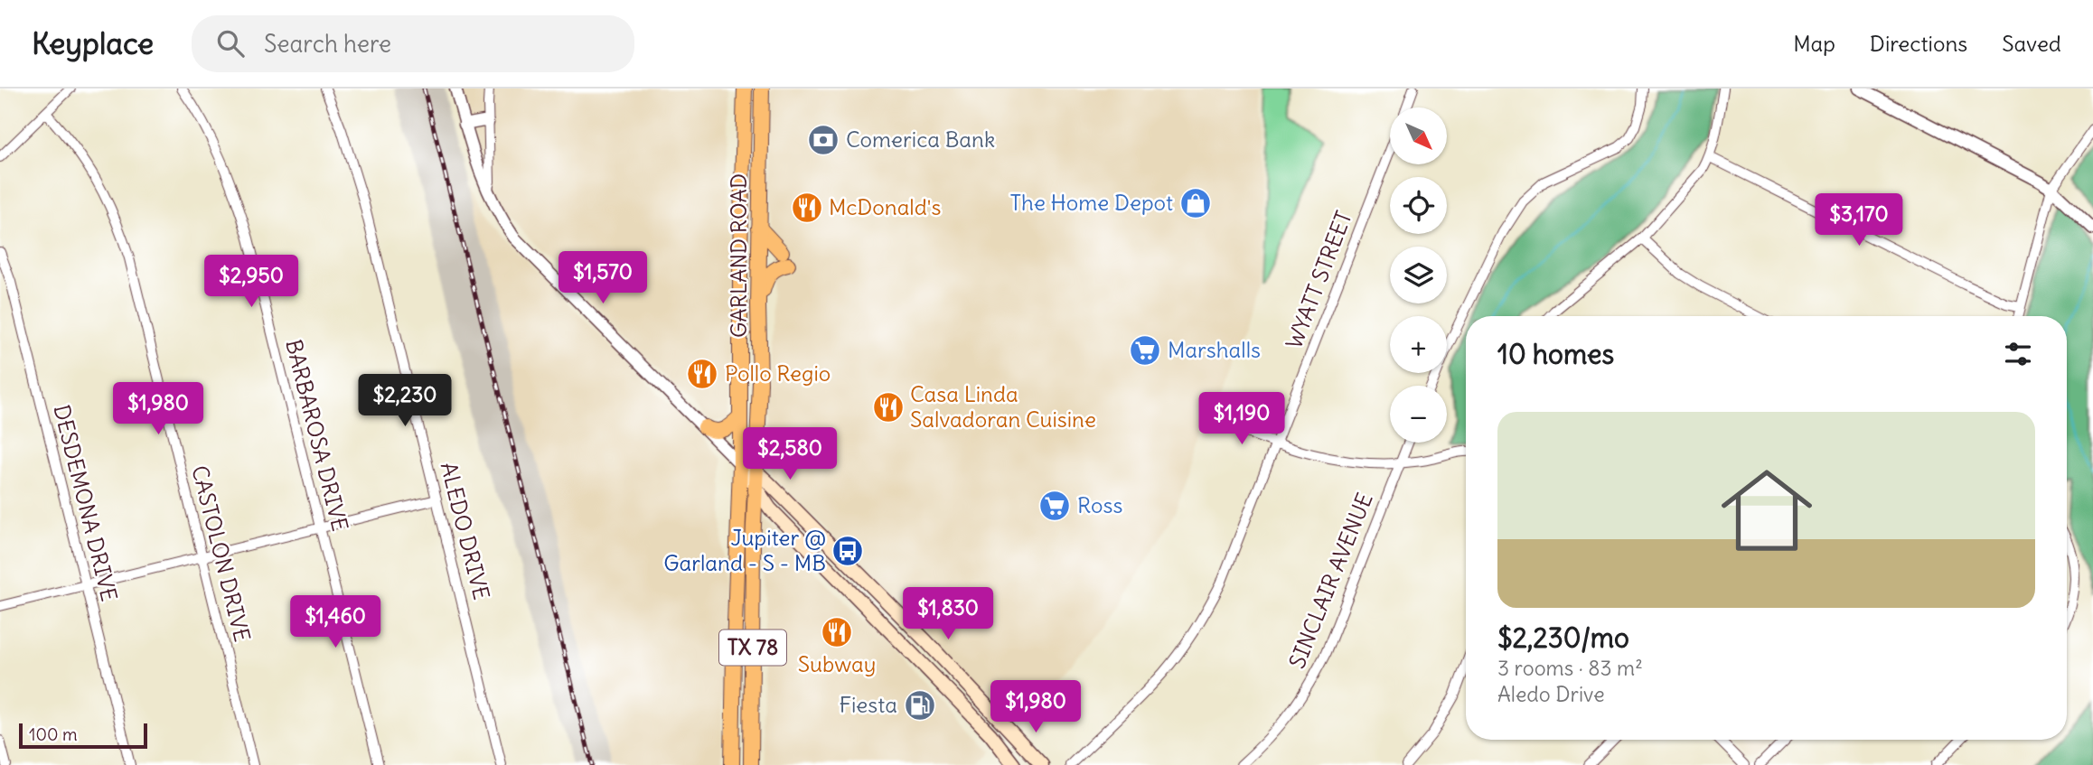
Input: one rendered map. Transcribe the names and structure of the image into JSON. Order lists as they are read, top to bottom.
{
  "streets": {
    "main road": ["GARLAND ROAD", "TX 78"],
    "street": [
      "WYATT STREET",
      "BARBAROSA DRIVE",
      "DESDEMONA DRIVE",
      "ALEDO DRIVE",
      "CASTOLON DRIVE",
      "SINCLAIR AVENUE"
    ]
  },
  "places": {
    "bank": ["Comerica Bank"],
    "shop": ["The Home Depot"],
    "restaurant": [
      "McDonald's",
      "Pollo Regio",
      "Casa Linda Salvadoran Cuisine",
      "Subway"
    ],
    "supermarket": ["Marshalls", "Ross"],
    "bus stop": ["Jupiter @ Garland - S - MB"],
    "fuel station": ["Fiesta"]
  },
  "scale_bar": "100 m",
  "north": "bottom right",
  "page": {
    "header": "Keyplace",
    "search": "Search here",
    "nav": ["Map", "Directions", "Saved"],
    "map_buttons": ["+", "−"],
    "price": [
      "$3,170",
      "$1,570",
      "$2,950",
      "$2,230",
      "$1,980",
      "$1,190",
      "$2,580",
      "$1,830",
      "$1,460",
      "$1,980"
    ],
    "heading": "10 homes",
    "list": [
      {
        "name": "$2,230/mo",
        "note": "3 rooms · 83 m² · Aledo Drive"
      }
    ],
    "scale": "100 m"
  }
}
